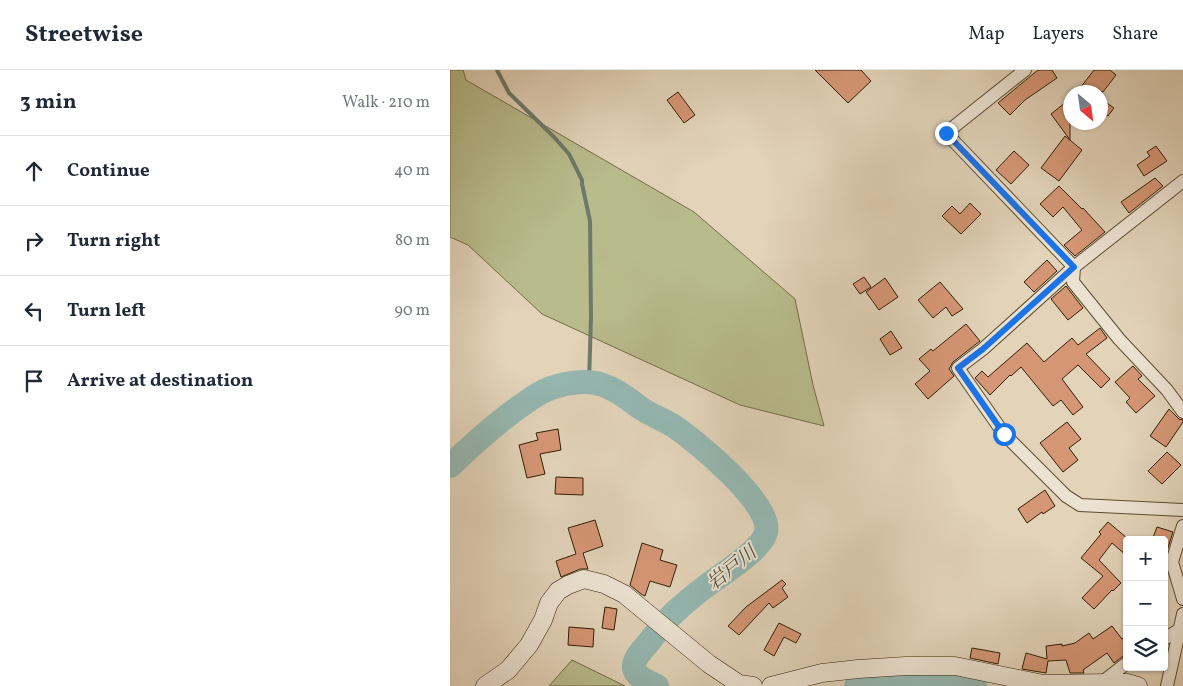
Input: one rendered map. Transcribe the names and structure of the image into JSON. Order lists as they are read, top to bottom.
{
  "water": ["岩戸川"],
  "north": "bottom right",
  "page": {
    "header": "Streetwise",
    "nav": ["Map", "Layers", "Share"],
    "heading": ["3 min", "Walk · 210 m"],
    "list": [
      ["Continue", "40 m"],
      ["Turn right", "80 m"],
      ["Turn left", "90 m"],
      "Arrive at destination"
    ],
    "map_buttons": ["+", "−"]
  }
}
